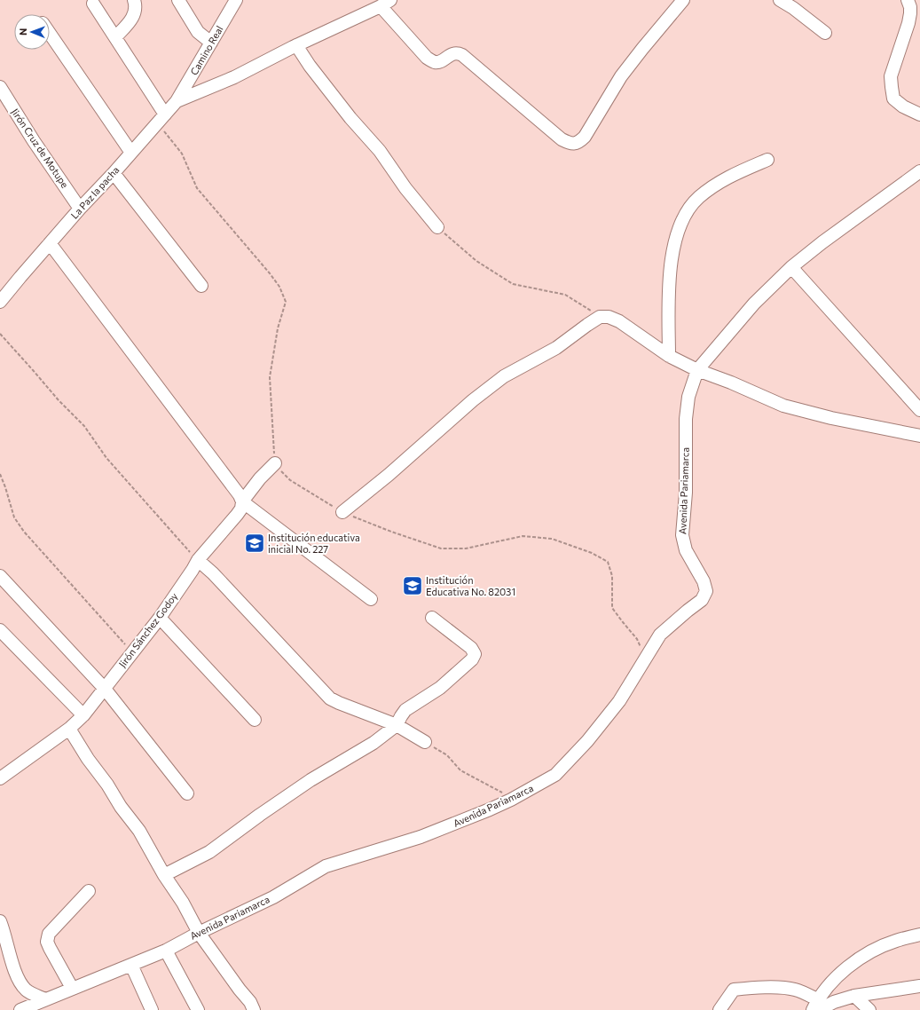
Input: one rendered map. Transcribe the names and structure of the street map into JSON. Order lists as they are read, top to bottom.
{
  "streets": {
    "street": [
      "Camino Real",
      "Jirón Cruz de Motupe",
      "La Paz la pacha",
      "Avenida Pariamarca",
      "Jirón Sánchez Godoy"
    ]
  },
  "crossings": [
    ["Camino Real", "La Paz la pacha"],
    ["Jirón Cruz de Motupe", "La Paz la pacha"]
  ],
  "places": {
    "school or university": ["Institución educativa inicial No. 227", "Institución Educativa No. 82031"]
  },
  "north": "left"
}
